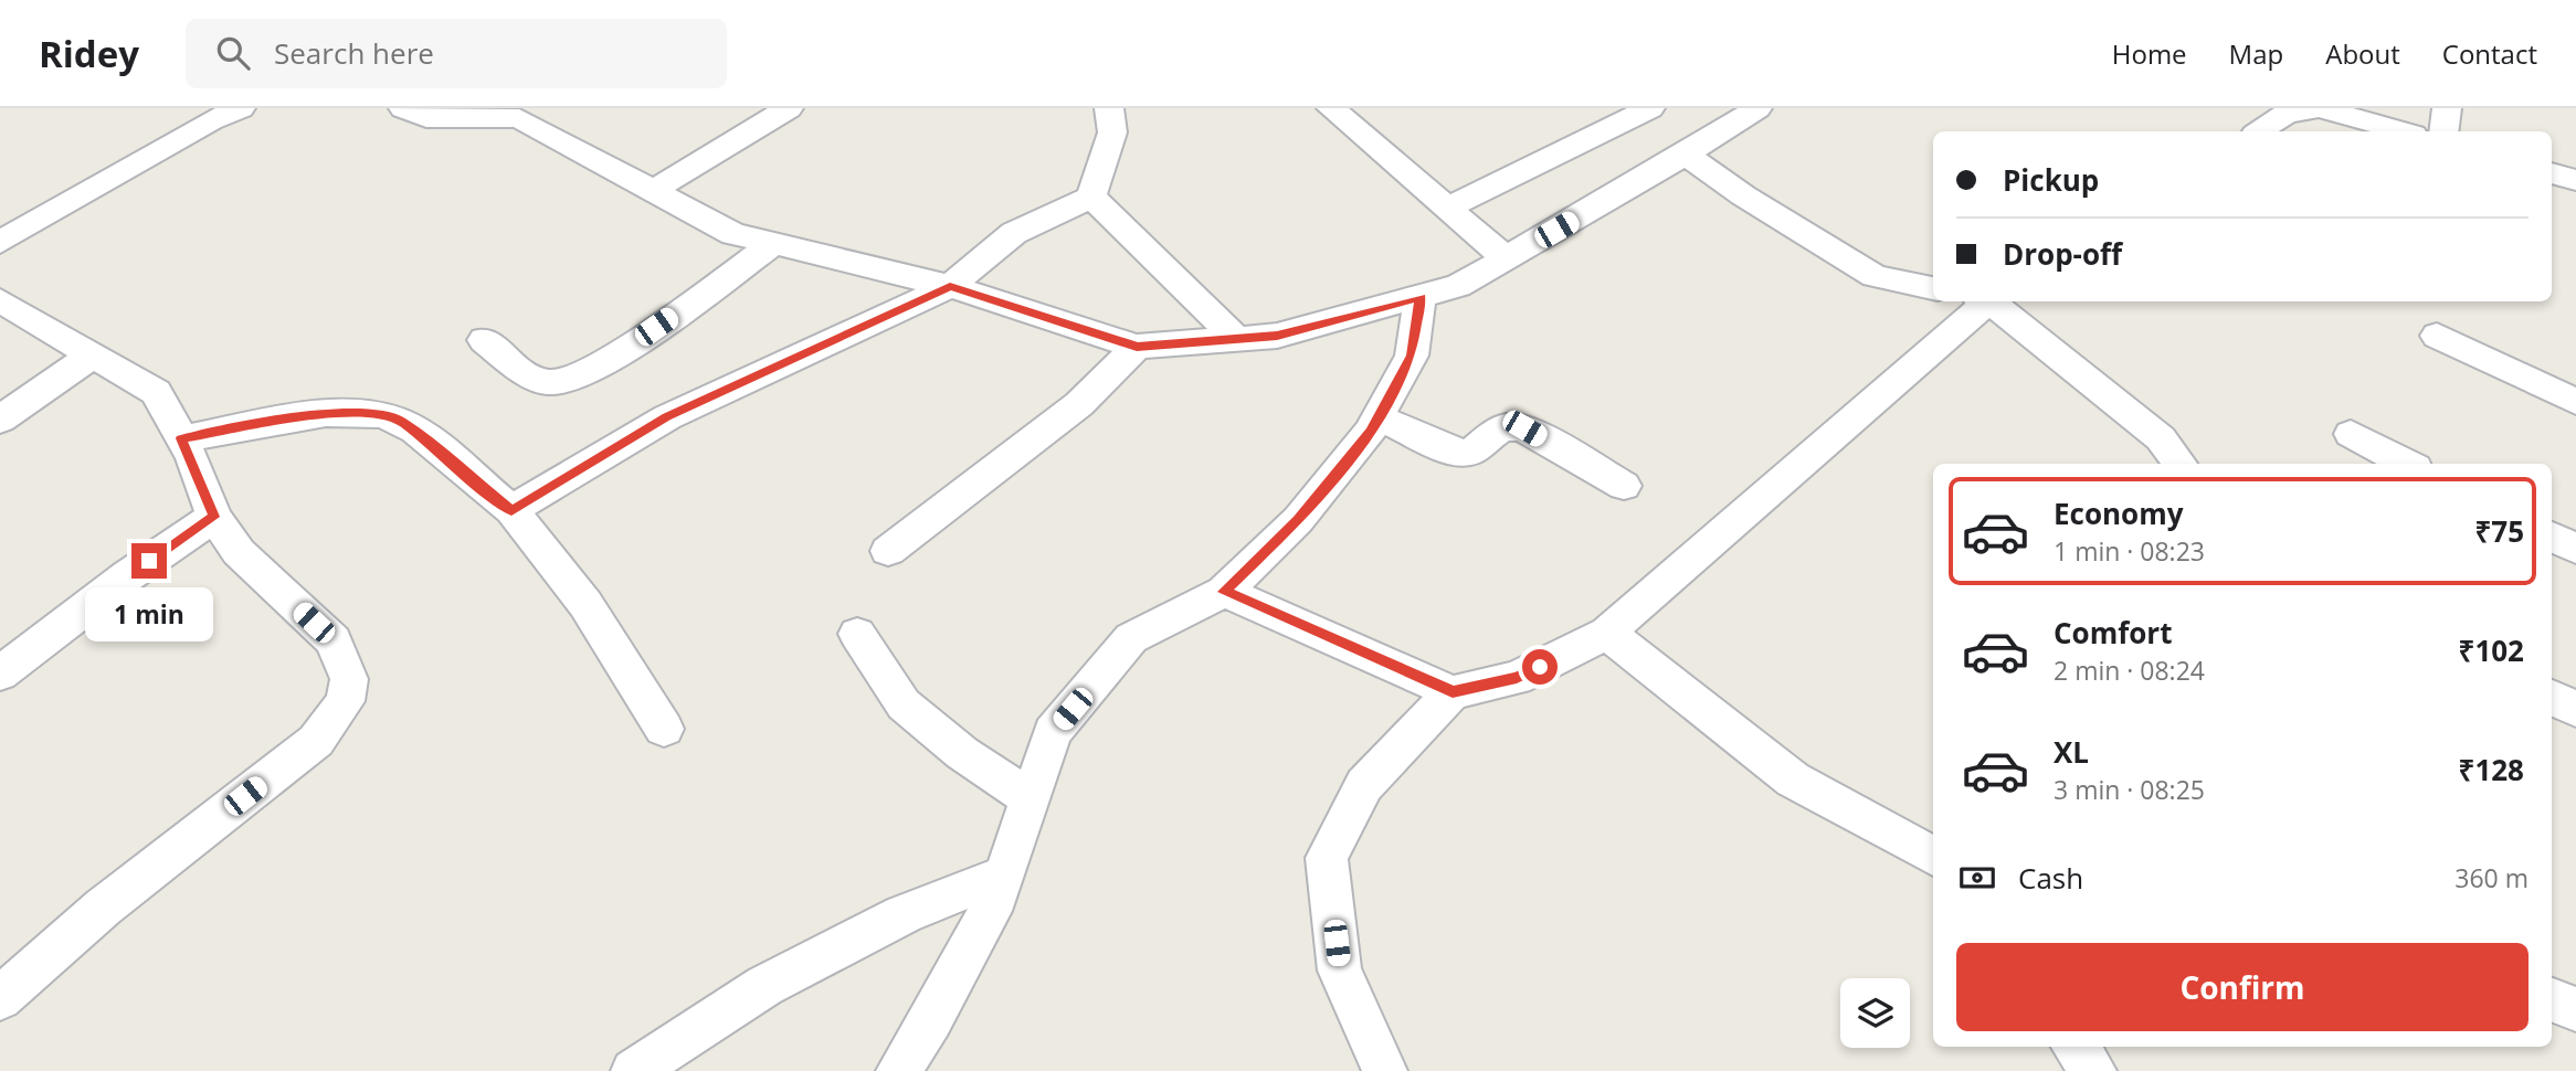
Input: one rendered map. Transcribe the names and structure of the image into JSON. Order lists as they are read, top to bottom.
{
  "page": {
    "header": "Ridey",
    "search": "Search here",
    "nav": [
      "Home",
      "Map",
      "About",
      "Contact"
    ],
    "banner": ["Pickup", "Drop-off"],
    "list": [
      {
        "name": "Economy",
        "note": "1 min · 08:23",
        "value": "₹75"
      },
      {
        "name": "Comfort",
        "note": "2 min · 08:24",
        "value": "₹102"
      },
      {
        "name": "XL",
        "note": "3 min · 08:25",
        "value": "₹128"
      }
    ],
    "bubble": "1 min",
    "pay": ["Cash", "360 m"],
    "buttons": "Confirm"
  }
}
